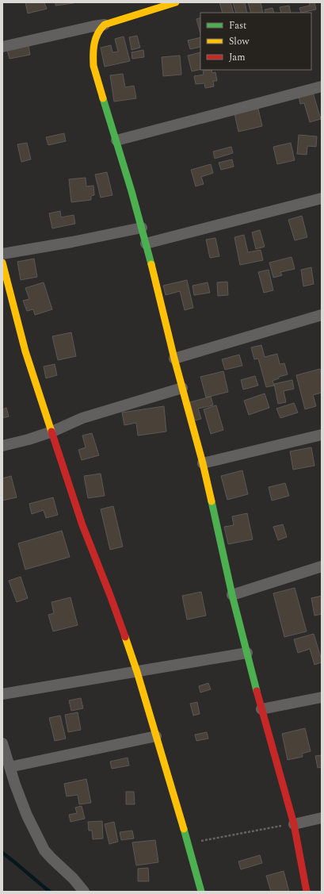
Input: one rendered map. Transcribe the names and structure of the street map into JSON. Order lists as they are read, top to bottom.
{
  "legend": ["Fast", "Slow", "Jam"]
}
